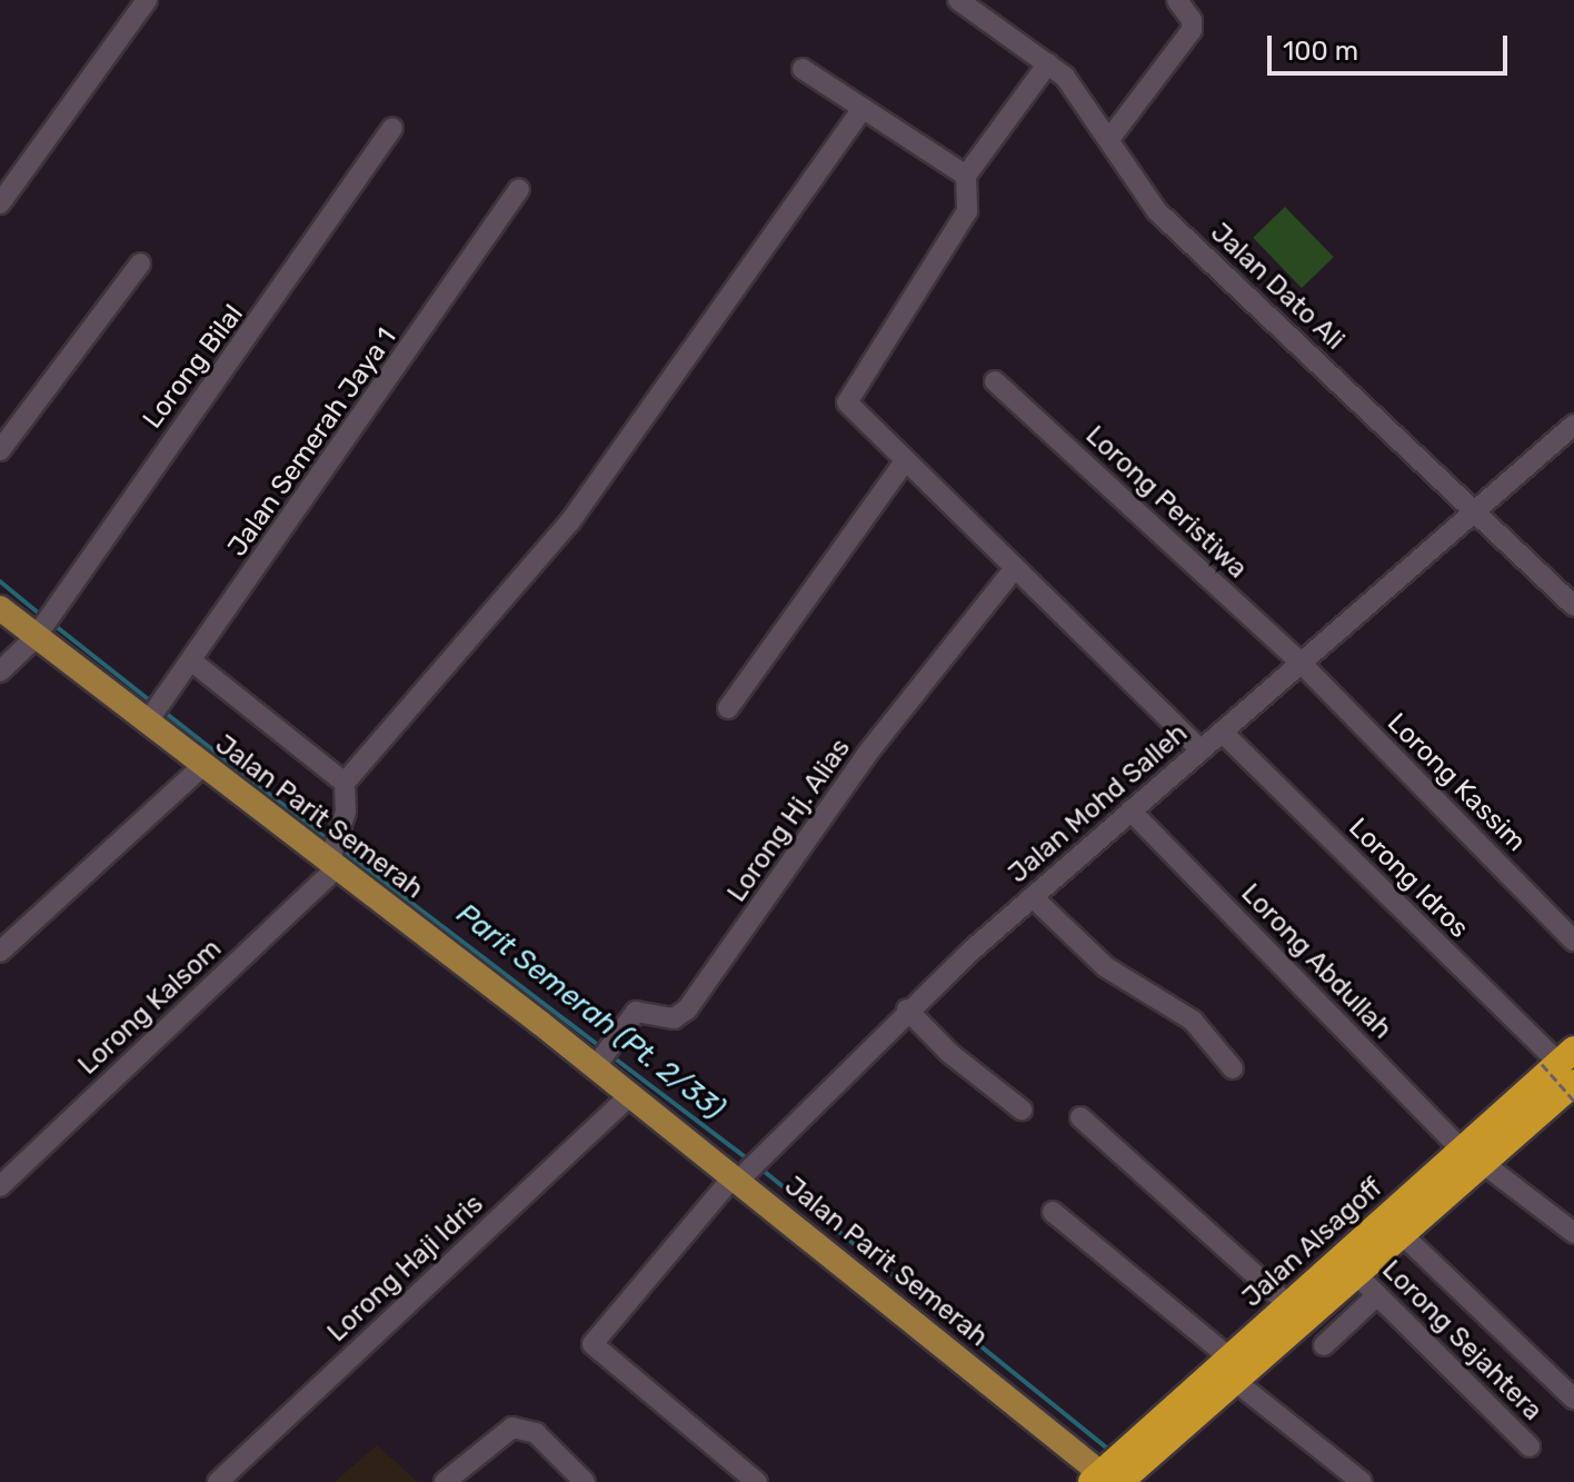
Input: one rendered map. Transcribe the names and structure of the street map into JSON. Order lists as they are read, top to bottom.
{
  "streets": {
    "highway": ["Jalan Alsagoff"],
    "main road": ["Jalan Parit Semerah"],
    "street": [
      "Jalan Dato Ali",
      "Lorong Bilal",
      "Jalan Semerah Jaya 1",
      "Lorong Peristiwa",
      "Lorong Kassim",
      "Jalan Mohd Salleh",
      "Lorong Hj. Alias",
      "Lorong Idros",
      "Lorong Abdullah",
      "Lorong Kalsom",
      "Lorong Haji Idris",
      "Lorong Sejahtera"
    ]
  },
  "crossings": [
    ["Jalan Dato Ali", "Jalan Mohd Salleh"],
    ["Lorong Bilal", "Jalan Parit Semerah"],
    ["Jalan Semerah Jaya 1", "Jalan Parit Semerah"],
    ["Lorong Peristiwa", "Lorong Kassim"],
    ["Lorong Peristiwa", "Jalan Mohd Salleh"],
    ["Lorong Kassim", "Jalan Mohd Salleh"],
    ["Jalan Mohd Salleh", "Jalan Parit Semerah"],
    ["Jalan Mohd Salleh", "Lorong Idros"],
    ["Jalan Mohd Salleh", "Lorong Abdullah"],
    ["Jalan Parit Semerah", "Lorong Hj. Alias"],
    ["Jalan Parit Semerah", "Lorong Kalsom"],
    ["Jalan Parit Semerah", "Jalan Alsagoff"],
    ["Jalan Parit Semerah", "Lorong Haji Idris"],
    ["Lorong Idros", "Jalan Alsagoff"],
    ["Lorong Abdullah", "Jalan Alsagoff"],
    ["Jalan Alsagoff", "Lorong Sejahtera"]
  ],
  "water": ["Parit Semerah (Pt. 2/33)"],
  "scale_bar": "100 m"
}
